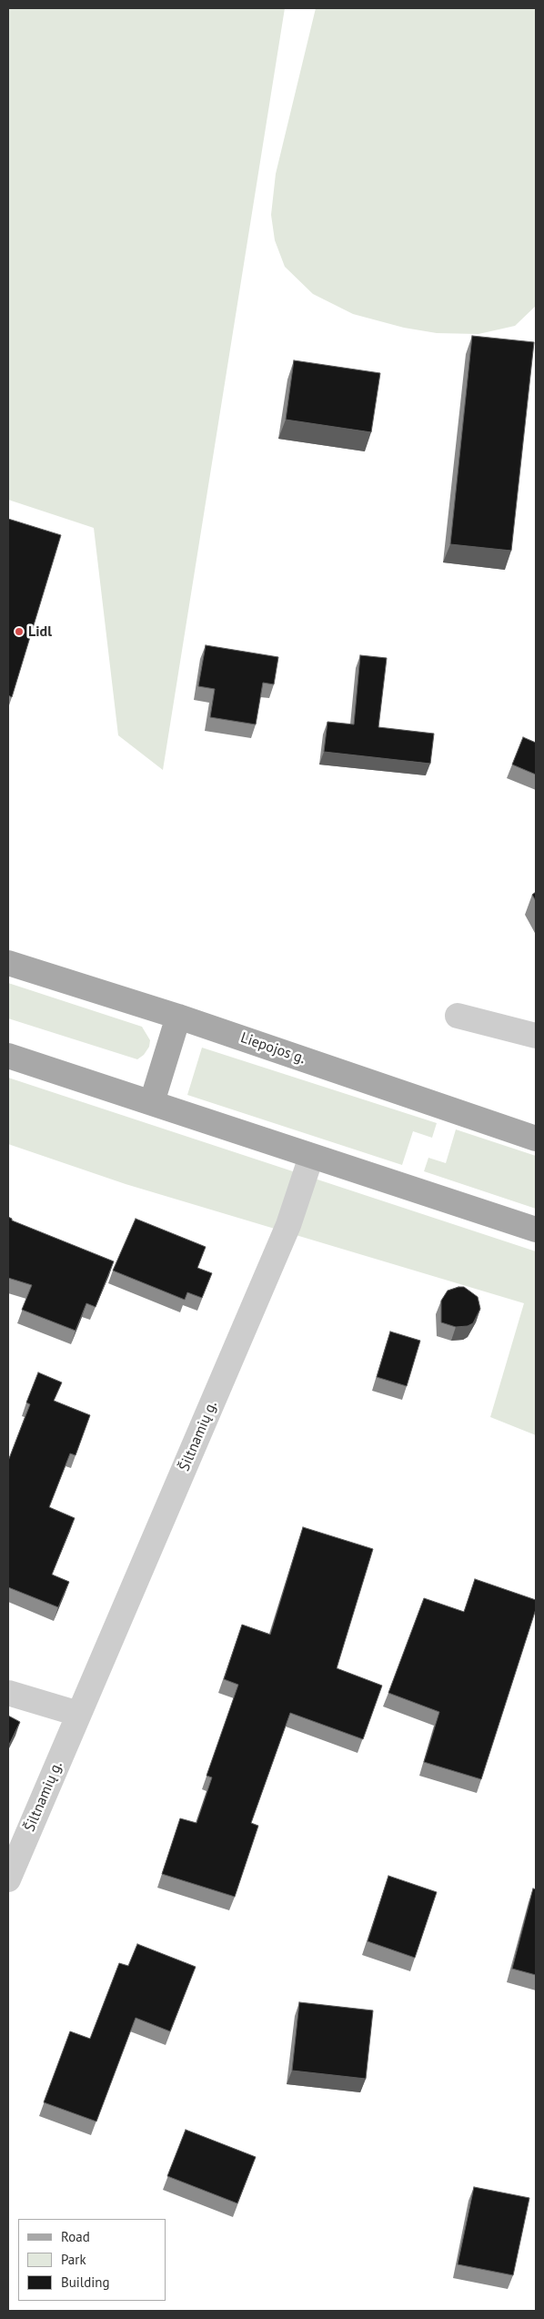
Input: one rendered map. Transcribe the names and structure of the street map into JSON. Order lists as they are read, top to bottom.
{
  "streets": {
    "main road": ["Liepojos g."],
    "street": ["Šiltnamių g."]
  },
  "places": ["Lidl"],
  "legend": ["Road", "Park", "Building"]
}
